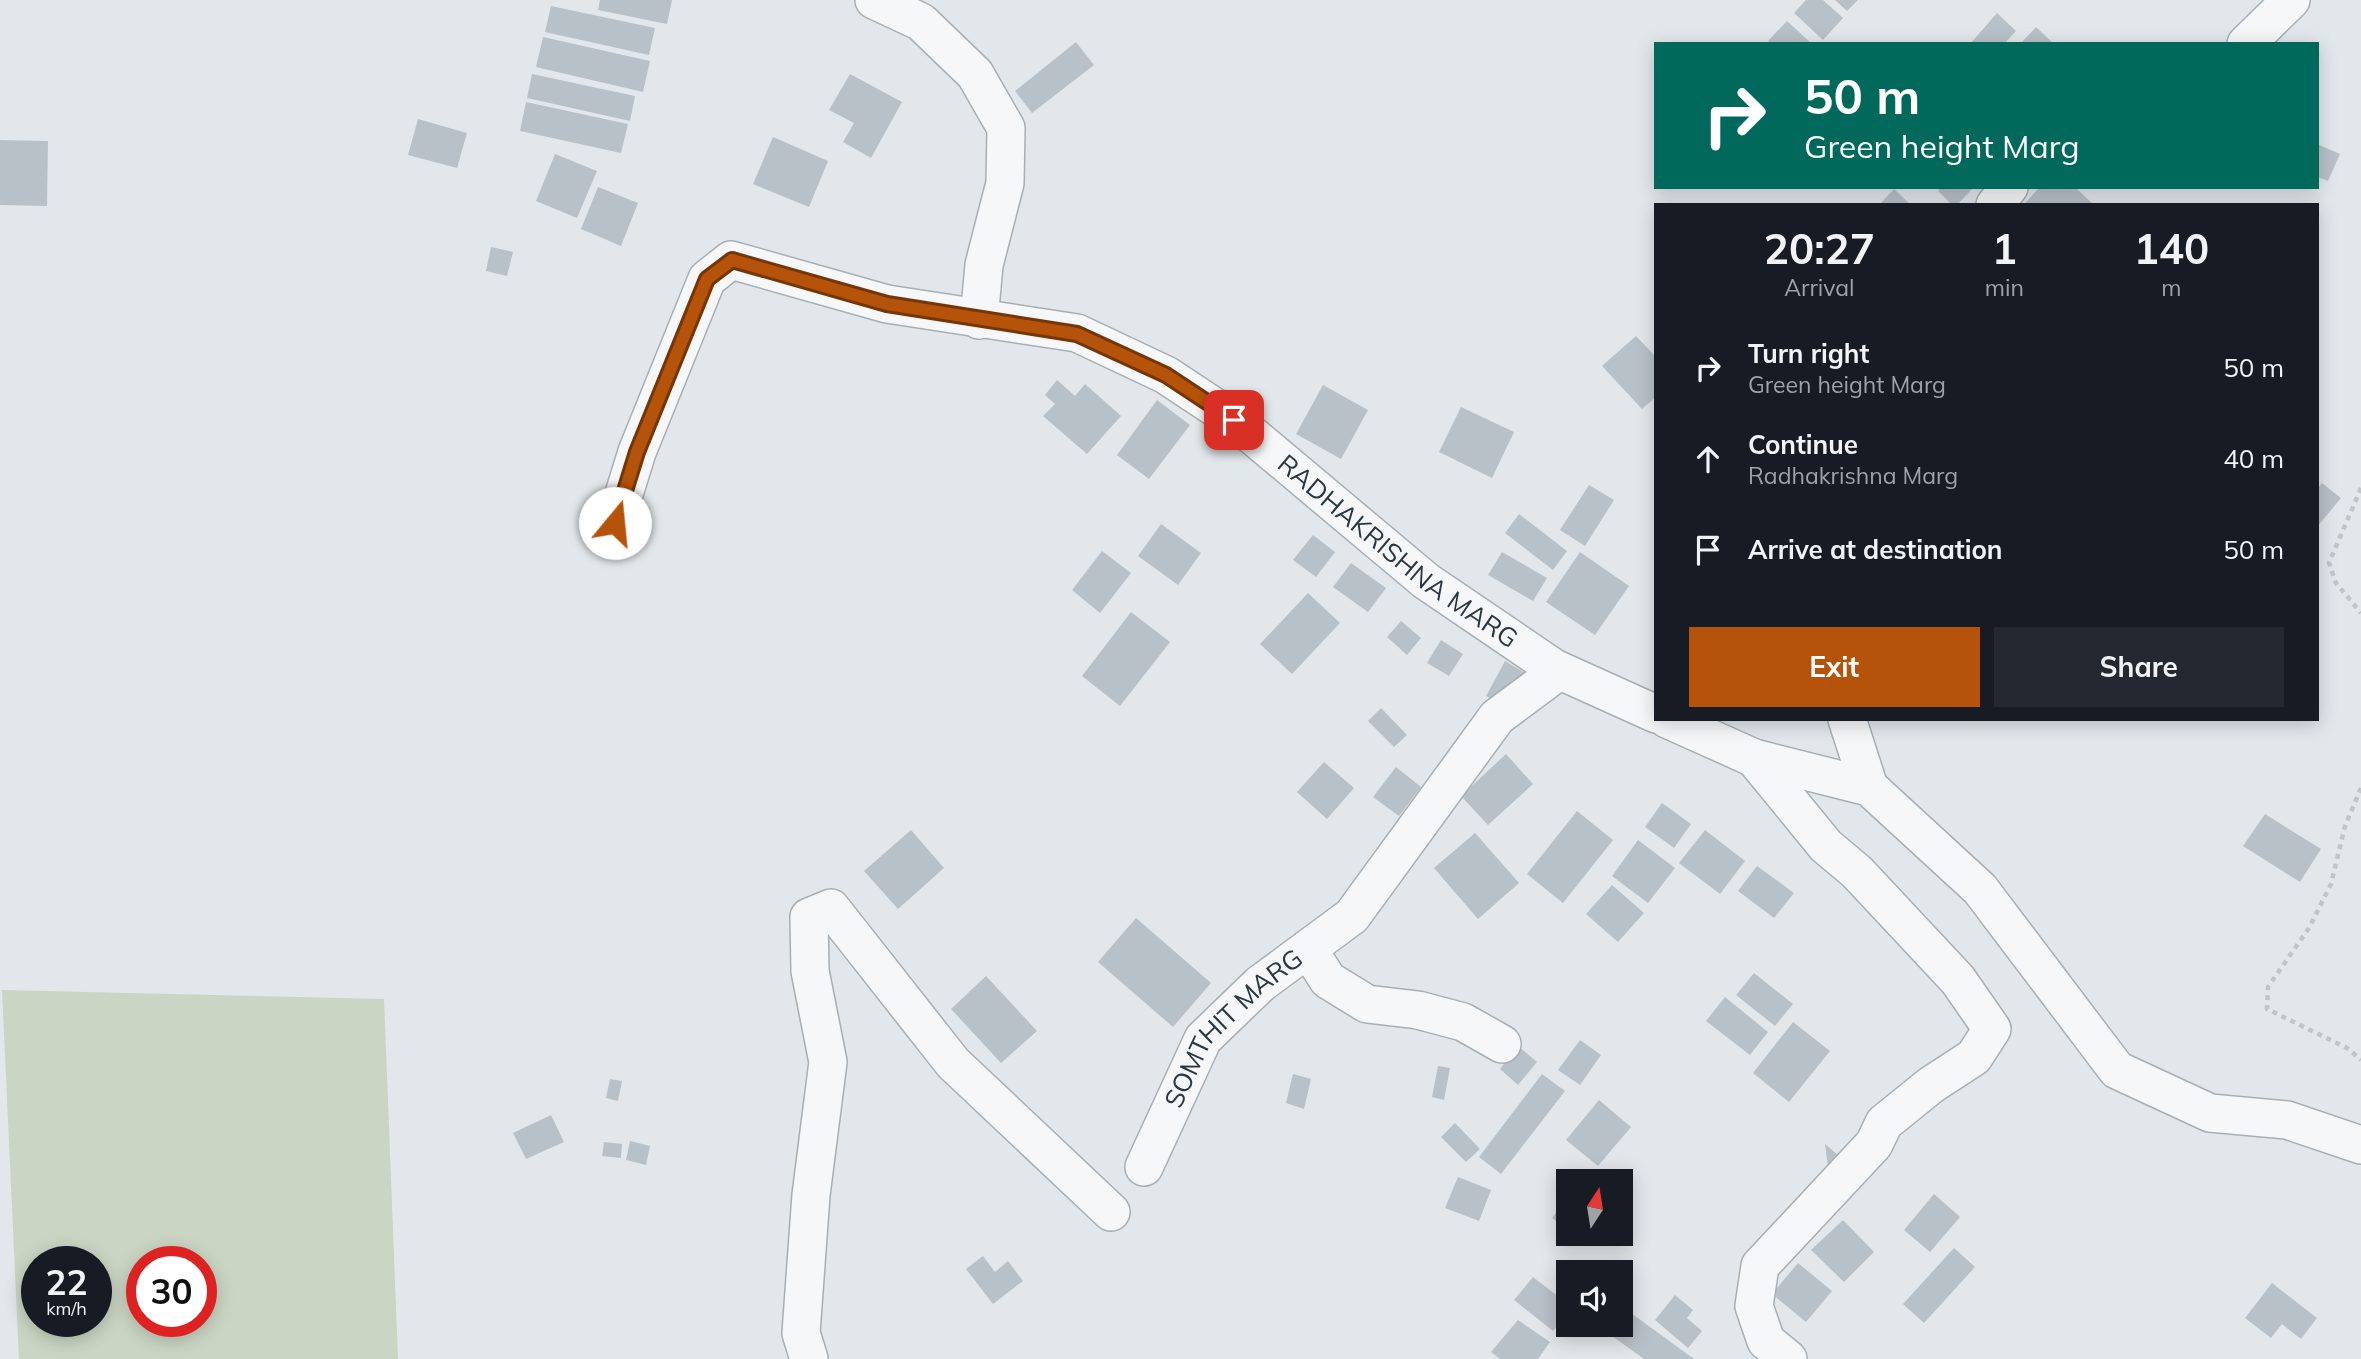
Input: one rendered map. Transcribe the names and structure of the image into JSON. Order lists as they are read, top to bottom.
{
  "streets": {
    "street": ["RADHAKRISHNA MARG", "SOMTHIT MARG"]
  },
  "north": "top",
  "page": {
    "turn": ["50 m", "Green height Marg"],
    "eta": [
      "20:27",
      "Arrival",
      "1",
      "min",
      "140",
      "m"
    ],
    "list": [
      {
        "name": "Turn right",
        "note": "Green height Marg",
        "value": "50 m"
      },
      {
        "name": "Continue",
        "note": "Radhakrishna Marg",
        "value": "40 m"
      },
      {
        "name": "Arrive at destination",
        "value": "50 m"
      }
    ],
    "buttons": ["Exit", "Share"],
    "speed": "22 km/h",
    "limit": "30"
  }
}
